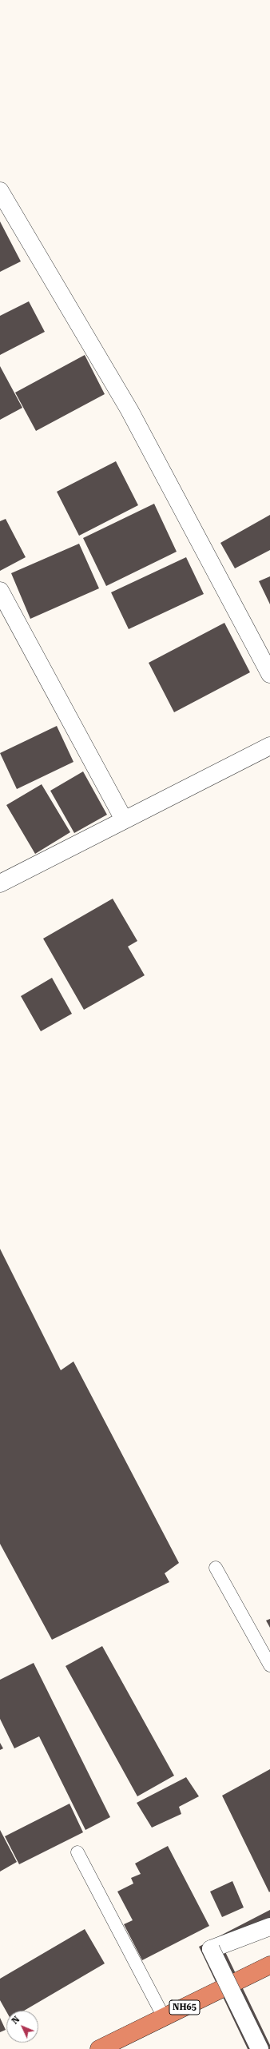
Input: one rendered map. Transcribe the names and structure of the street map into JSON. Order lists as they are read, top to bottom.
{
  "streets": {
    "highway": ["NH65"]
  },
  "north": "top left"
}
